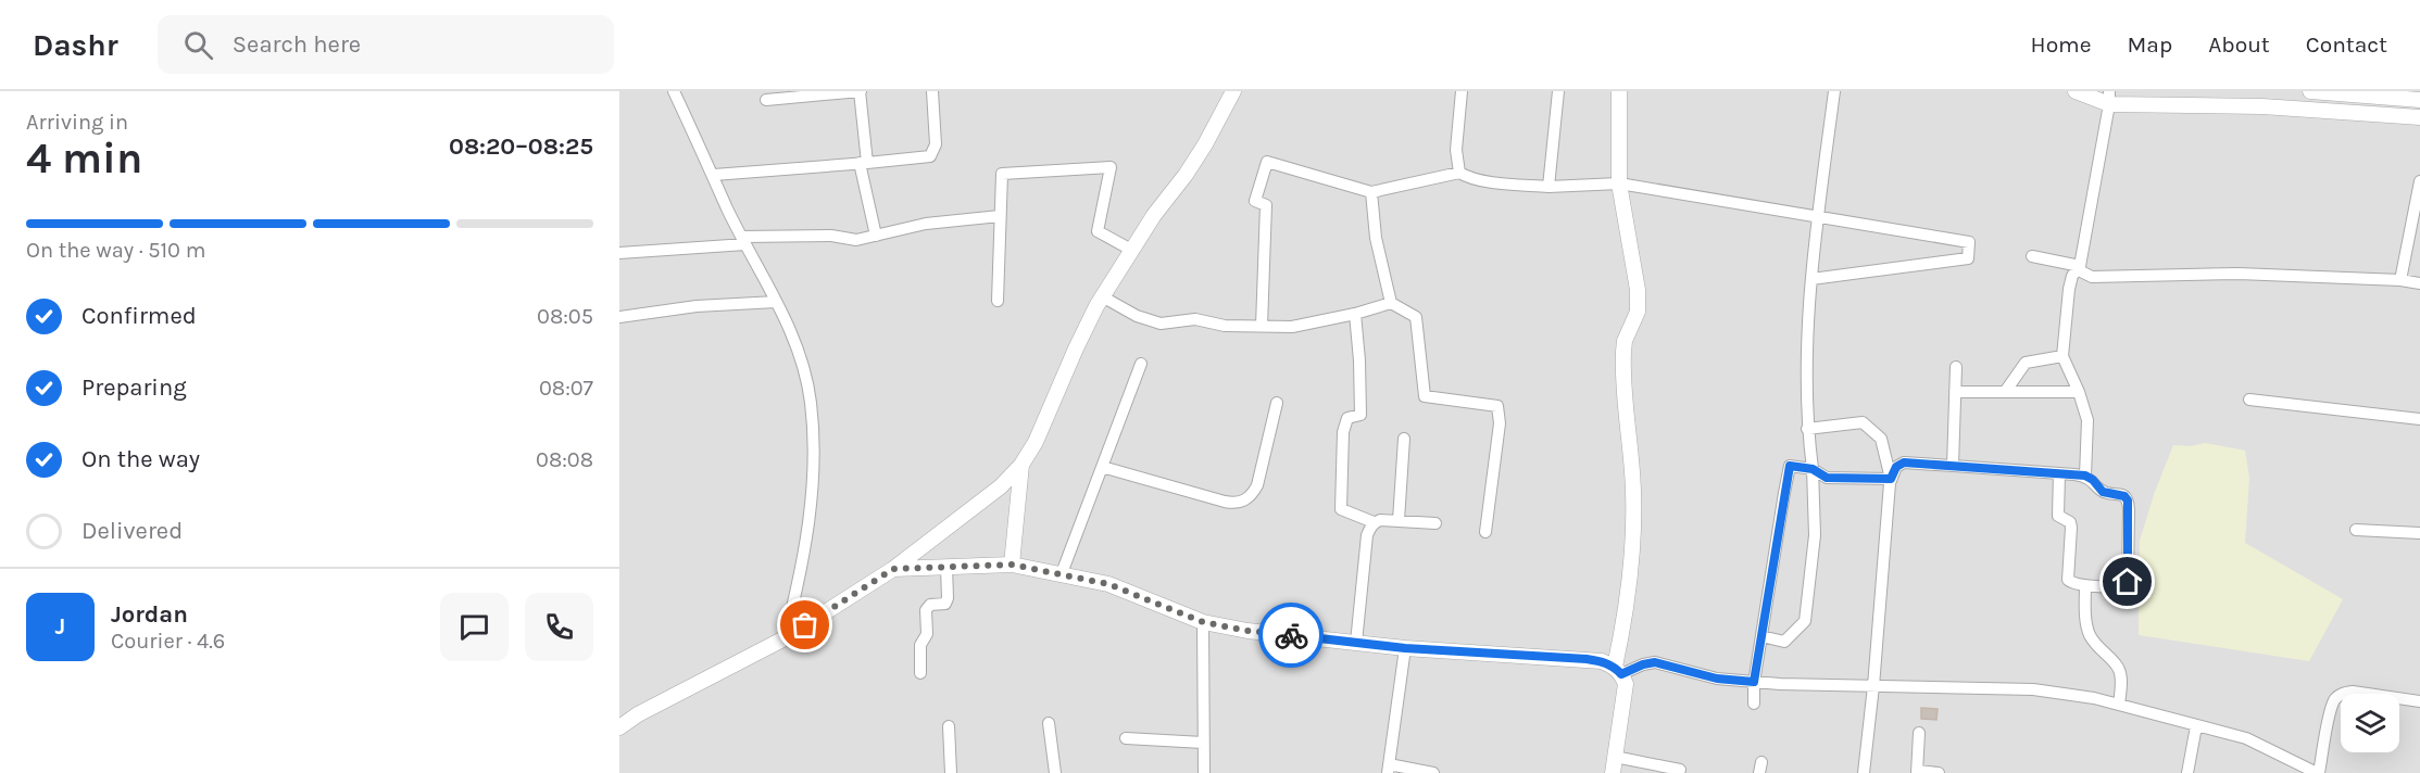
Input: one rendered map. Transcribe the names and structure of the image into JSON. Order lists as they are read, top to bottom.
{
  "page": {
    "header": "Dashr",
    "search": "Search here",
    "nav": [
      "Home",
      "Map",
      "About",
      "Contact"
    ],
    "heading": ["4 min", "Arriving in", "08:20–08:25"],
    "panel": ["Jordan", "Courier · 4.6"],
    "bar": "On the way · 510 m",
    "list": [
      ["Confirmed", "08:05"],
      ["Preparing", "08:07"],
      ["On the way", "08:08"],
      "Delivered"
    ],
    "round": "J"
  }
}
